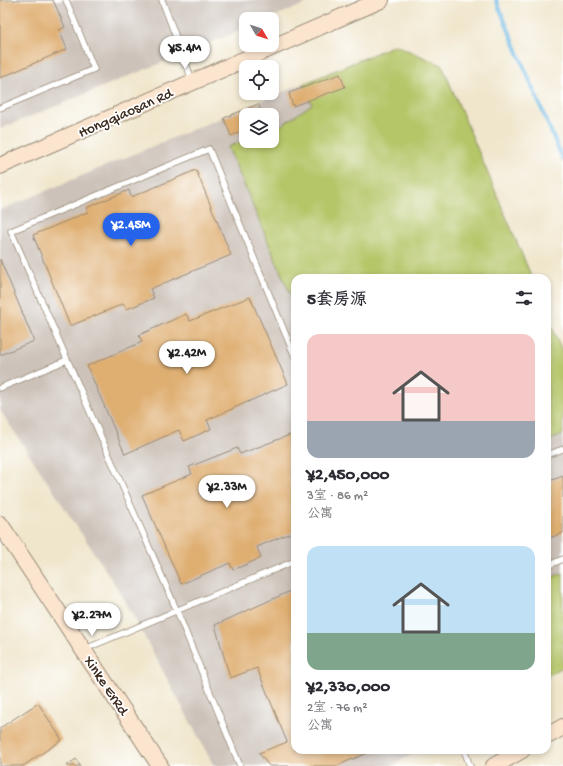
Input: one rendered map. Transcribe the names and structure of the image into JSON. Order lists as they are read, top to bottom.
{
  "streets": {
    "street": ["Hongqiaosan Rd", "Xinke ErRd"]
  },
  "north": "bottom right",
  "page": {
    "price": [
      "¥5.4M",
      "¥2.45M",
      "¥2.42M",
      "¥2.33M",
      "¥2.27M"
    ],
    "heading": "5套房源",
    "list": [
      {
        "name": "¥2,450,000",
        "note": "3室 · 86 m² · 公寓"
      },
      {
        "name": "¥2,330,000",
        "note": "2室 · 76 m² · 公寓"
      }
    ]
  }
}
